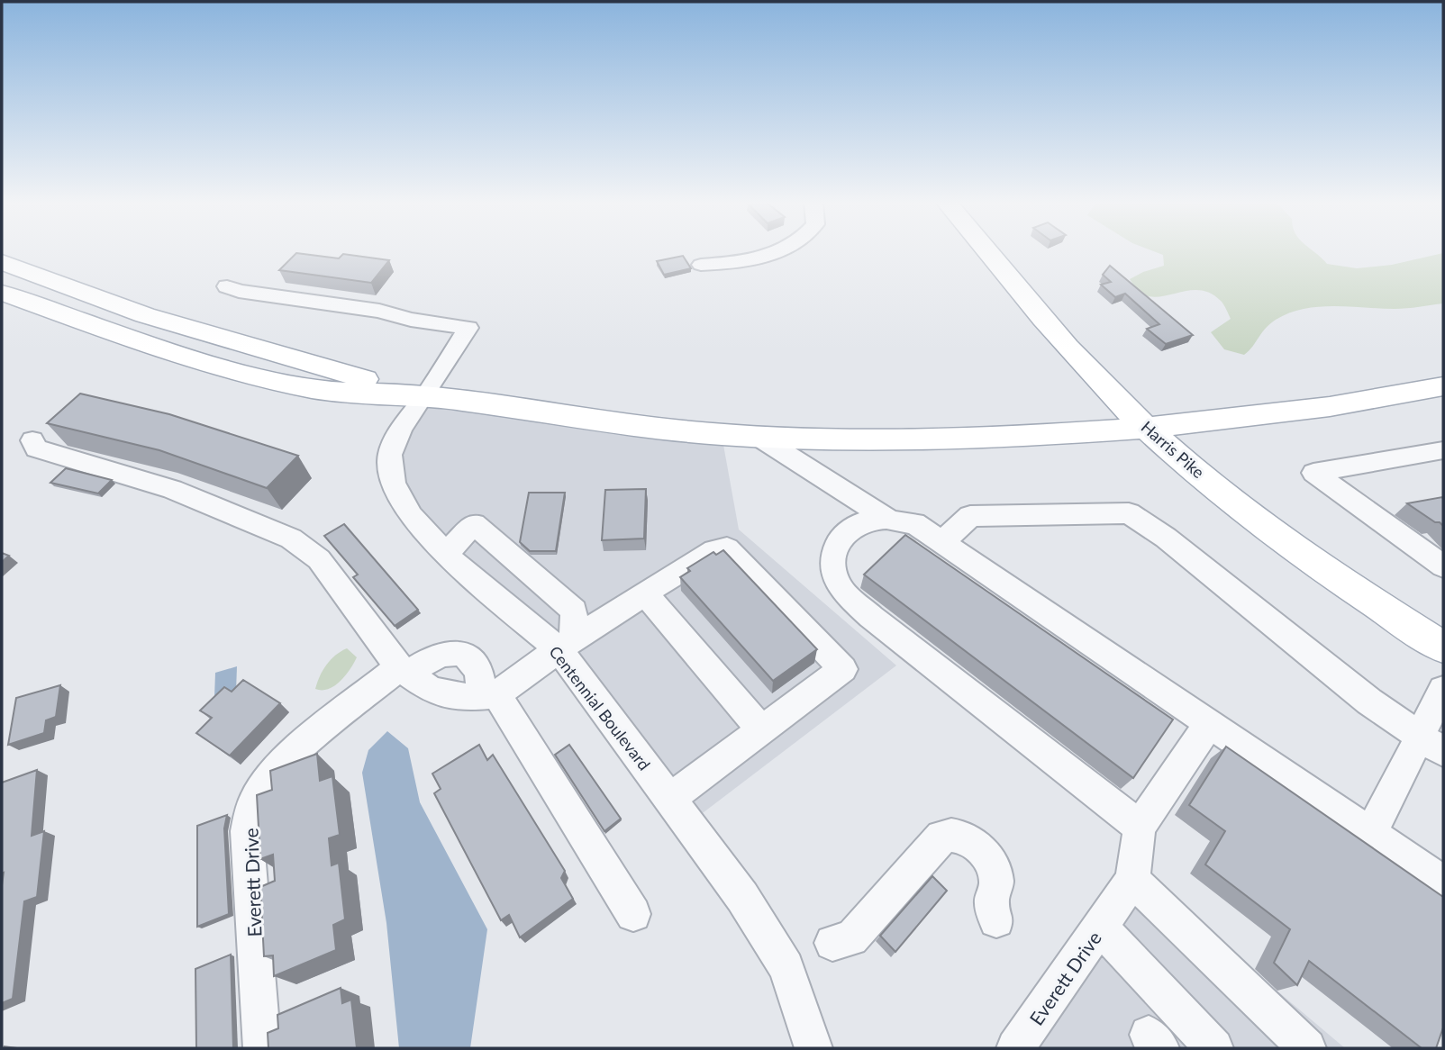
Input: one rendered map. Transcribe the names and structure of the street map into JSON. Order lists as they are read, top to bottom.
{
  "streets": {
    "main road": ["Harris Pike"],
    "street": ["Centennial Boulevard", "Everett Drive"]
  }
}
